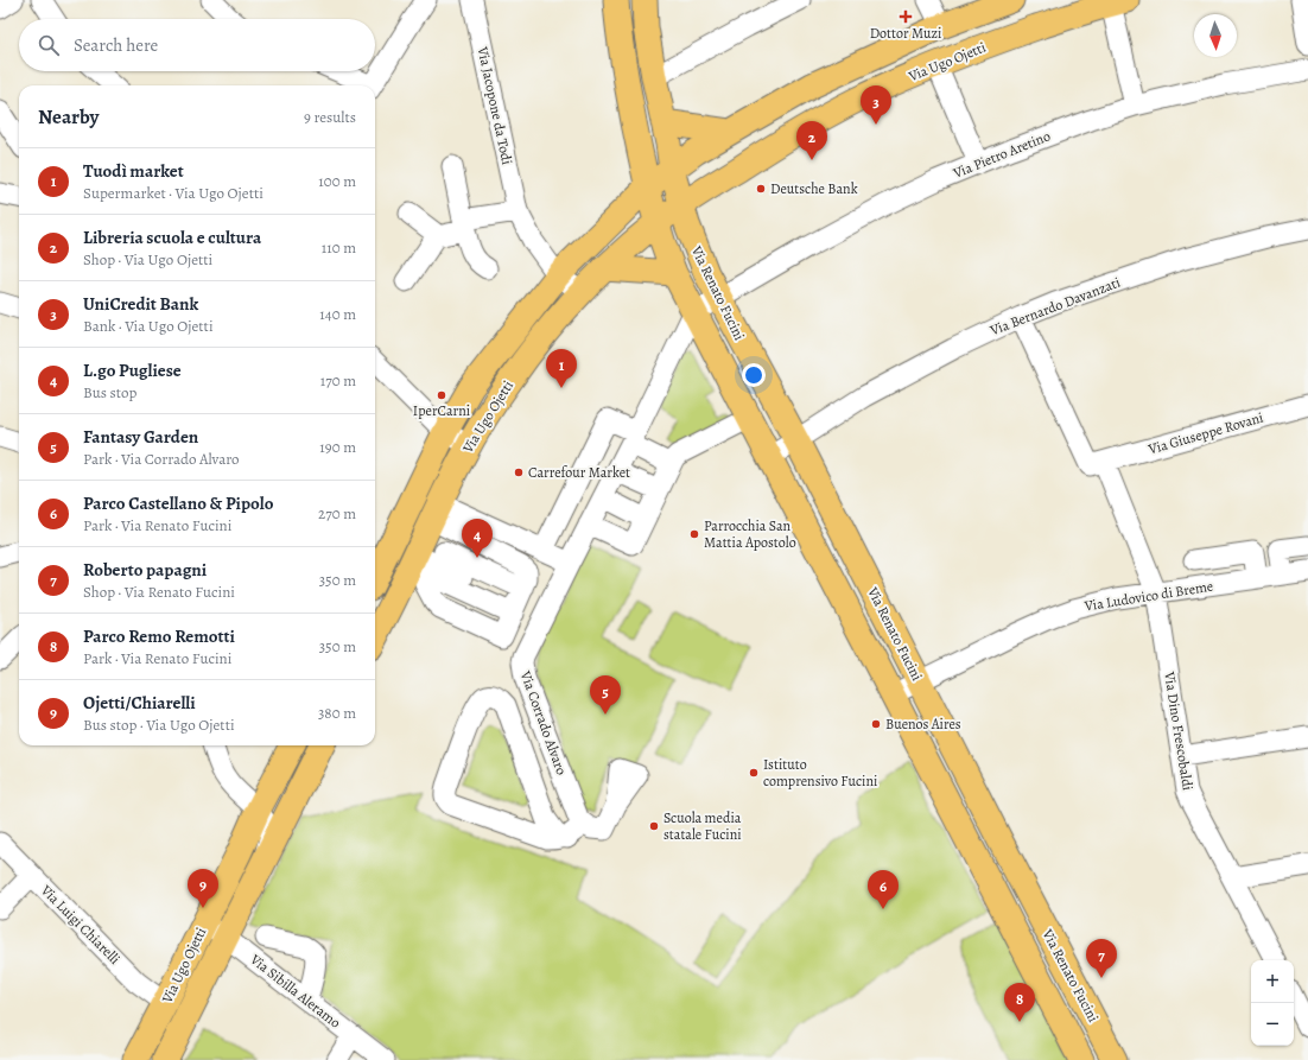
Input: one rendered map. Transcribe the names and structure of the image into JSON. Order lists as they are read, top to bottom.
{
  "streets": {
    "main road": ["Via Ugo Ojetti", "Via Renato Fucini"],
    "street": [
      "Via Jacopone da Todi",
      "Via Pietro Aretino",
      "Via Bernardo Davanzati",
      "Via Giuseppe Rovani",
      "Via Ludovico di Breme",
      "Via Corrado Alvaro",
      "Via Dino Frescobaldi",
      "Via Luigi Chiarelli",
      "Via Sibilla Aleramo"
    ]
  },
  "crossings": [
    ["Via Ugo Ojetti", "Via Jacopone da Todi"],
    ["Via Ugo Ojetti", "Via Renato Fucini"],
    ["Via Ugo Ojetti", "Via Luigi Chiarelli"],
    ["Via Ugo Ojetti", "Via Sibilla Aleramo"],
    ["Via Pietro Aretino", "Via Renato Fucini"],
    ["Via Pietro Aretino", "Via Corrado Alvaro"],
    ["Via Renato Fucini", "Via Bernardo Davanzati"],
    ["Via Renato Fucini", "Via Ludovico di Breme"],
    ["Via Renato Fucini", "Via Corrado Alvaro"],
    ["Via Bernardo Davanzati", "Via Dino Frescobaldi"],
    ["Via Giuseppe Rovani", "Via Dino Frescobaldi"],
    ["Via Ludovico di Breme", "Via Dino Frescobaldi"]
  ],
  "places": {
    "health": ["Dottor Muzi"],
    "other": [
      "Deutsche Bank",
      "IperCarni",
      "Carrefour Market",
      "Parrocchia San Mattia Apostolo",
      "Buenos Aires",
      "Istituto comprensivo Fucini",
      "Scuola media statale Fucini"
    ]
  },
  "north": "bottom",
  "page": {
    "search": "Search here",
    "pins": [
      "3",
      "2",
      "1",
      "4",
      "5",
      "9",
      "6",
      "7",
      "8"
    ],
    "heading": ["Nearby", "9 results"],
    "list": [
      {
        "mark": "1",
        "name": "Tuodì market",
        "note": "Supermarket · Via Ugo Ojetti",
        "value": "100 m"
      },
      {
        "mark": "2",
        "name": "Libreria scuola e cultura",
        "note": "Shop · Via Ugo Ojetti",
        "value": "110 m"
      },
      {
        "mark": "3",
        "name": "UniCredit Bank",
        "note": "Bank · Via Ugo Ojetti",
        "value": "140 m"
      },
      {
        "mark": "4",
        "name": "L.go Pugliese",
        "note": "Bus stop",
        "value": "170 m"
      },
      {
        "mark": "5",
        "name": "Fantasy Garden",
        "note": "Park · Via Corrado Alvaro",
        "value": "190 m"
      },
      {
        "mark": "6",
        "name": "Parco Castellano & Pipolo",
        "note": "Park · Via Renato Fucini",
        "value": "270 m"
      },
      {
        "mark": "7",
        "name": "Roberto papagni",
        "note": "Shop · Via Renato Fucini",
        "value": "350 m"
      },
      {
        "mark": "8",
        "name": "Parco Remo Remotti",
        "note": "Park · Via Renato Fucini",
        "value": "350 m"
      },
      {
        "mark": "9",
        "name": "Ojetti/Chiarelli",
        "note": "Bus stop · Via Ugo Ojetti",
        "value": "380 m"
      }
    ],
    "map_buttons": ["+", "−"]
  }
}
